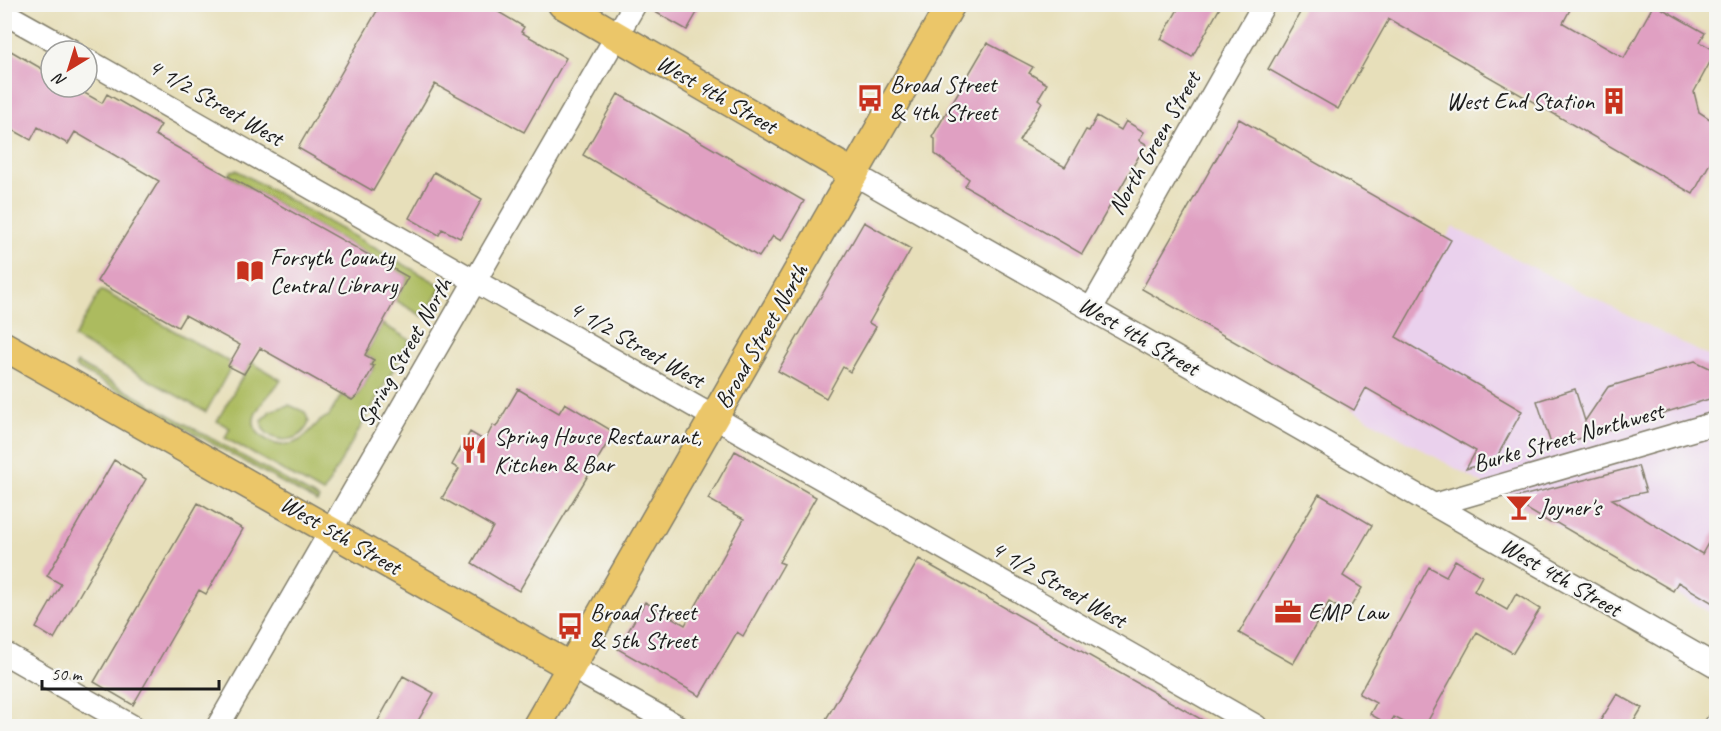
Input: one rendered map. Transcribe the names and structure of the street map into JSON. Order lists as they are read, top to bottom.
{
  "streets": {
    "main road": ["West 4th Street", "Broad Street North", "West 5th Street"],
    "street": [
      "4 1/2 Street West",
      "North Green Street",
      "Spring Street North",
      "Burke Street Northwest"
    ]
  },
  "crossings": [
    ["West 4th Street", "North Green Street"],
    ["West 4th Street", "Broad Street North"],
    ["West 4th Street", "Spring Street North"],
    ["West 4th Street", "Burke Street Northwest"],
    ["4 1/2 Street West", "Broad Street North"],
    ["4 1/2 Street West", "Spring Street North"],
    ["Broad Street North", "West 5th Street"],
    ["Spring Street North", "West 5th Street"]
  ],
  "places": {
    "bus stop": ["Broad Street & 4th Street", "Broad Street & 5th Street"],
    "building": ["West End Station"],
    "library": ["Forsyth County Central Library"],
    "restaurant": ["Spring House Restaurant, Kitchen & Bar"],
    "bar": ["Joyner's"],
    "office": ["EMP Law"]
  },
  "scale_bar": "50 m",
  "north": "bottom left"
}
